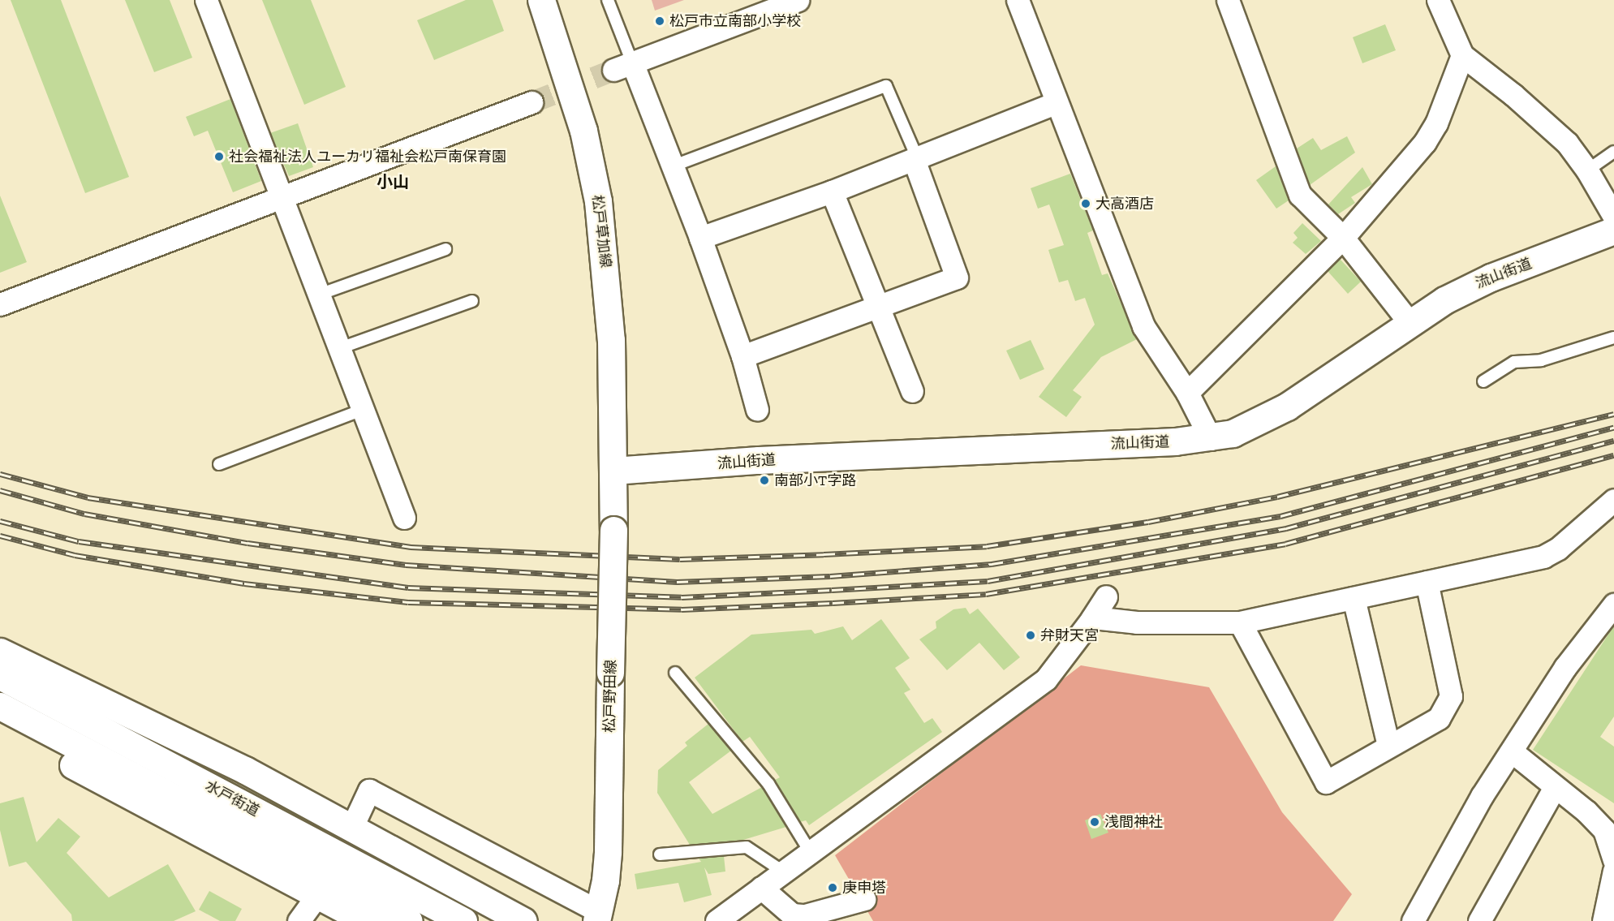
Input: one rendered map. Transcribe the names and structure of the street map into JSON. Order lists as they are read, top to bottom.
{
  "streets": {
    "main road": [
      "松戸草加線",
      "流山街道",
      "松戸野田線",
      "水戸街道"
    ]
  },
  "crossings": [
    ["松戸草加線", "流山街道"],
    ["松戸草加線", "松戸野田線"],
    ["流山街道", "松戸野田線"]
  ],
  "districts": ["小山"],
  "places": [
    "松戸市立南部小学校",
    "社会福祉法人ユーカリ福祉会松戸南保育園",
    "大高酒店",
    "南部小T字路",
    "弁財天宮",
    "浅間神社",
    "庚申塔"
  ]
}
